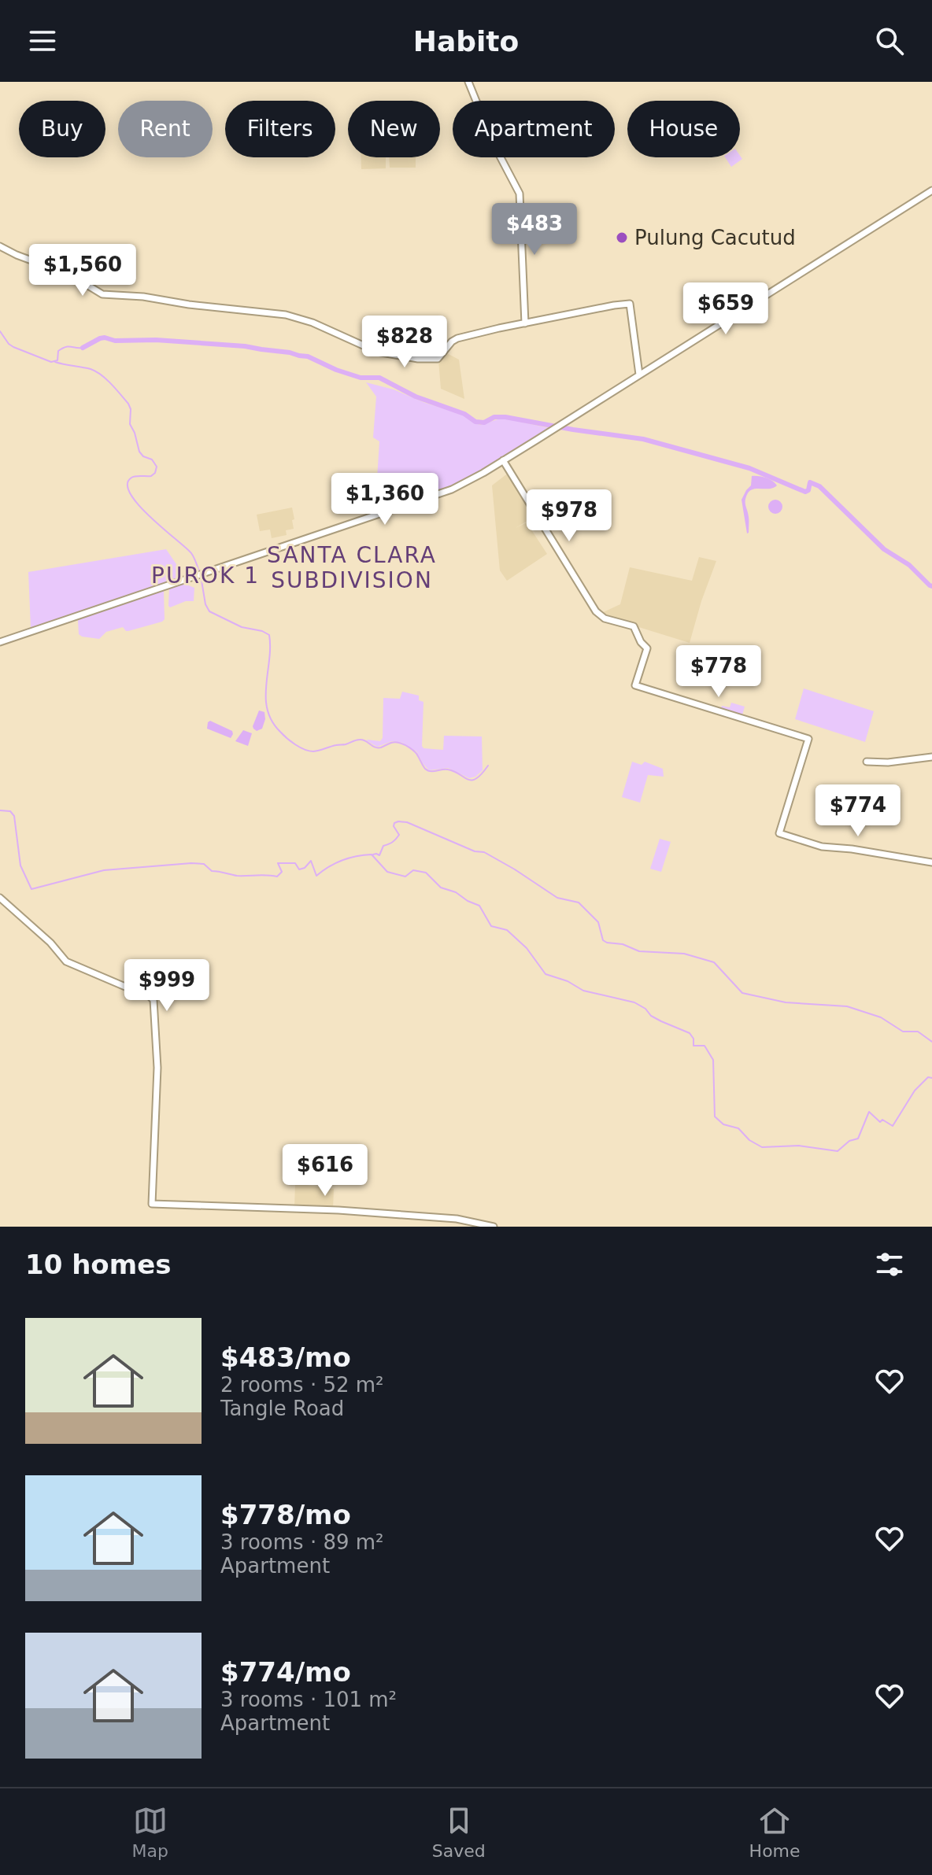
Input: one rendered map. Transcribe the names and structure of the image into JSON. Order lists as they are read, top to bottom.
{
  "districts": ["SANTA CLARA SUBDIVISION", "PUROK 1"],
  "places": ["Pulung Cacutud"],
  "page": {
    "header": "Habito",
    "chip": [
      "Buy",
      "Rent",
      "Filters",
      "New",
      "Apartment",
      "House"
    ],
    "price": [
      "$483",
      "$1,560",
      "$659",
      "$828",
      "$1,360",
      "$978",
      "$778",
      "$774",
      "$999",
      "$616"
    ],
    "heading": "10 homes",
    "list": [
      {
        "name": "$483/mo",
        "note": "2 rooms · 52 m² · Tangle Road"
      },
      {
        "name": "$778/mo",
        "note": "3 rooms · 89 m² · Apartment"
      },
      {
        "name": "$774/mo",
        "note": "3 rooms · 101 m² · Apartment"
      }
    ],
    "tabs": ["Map", "Saved", "Home"]
  }
}
